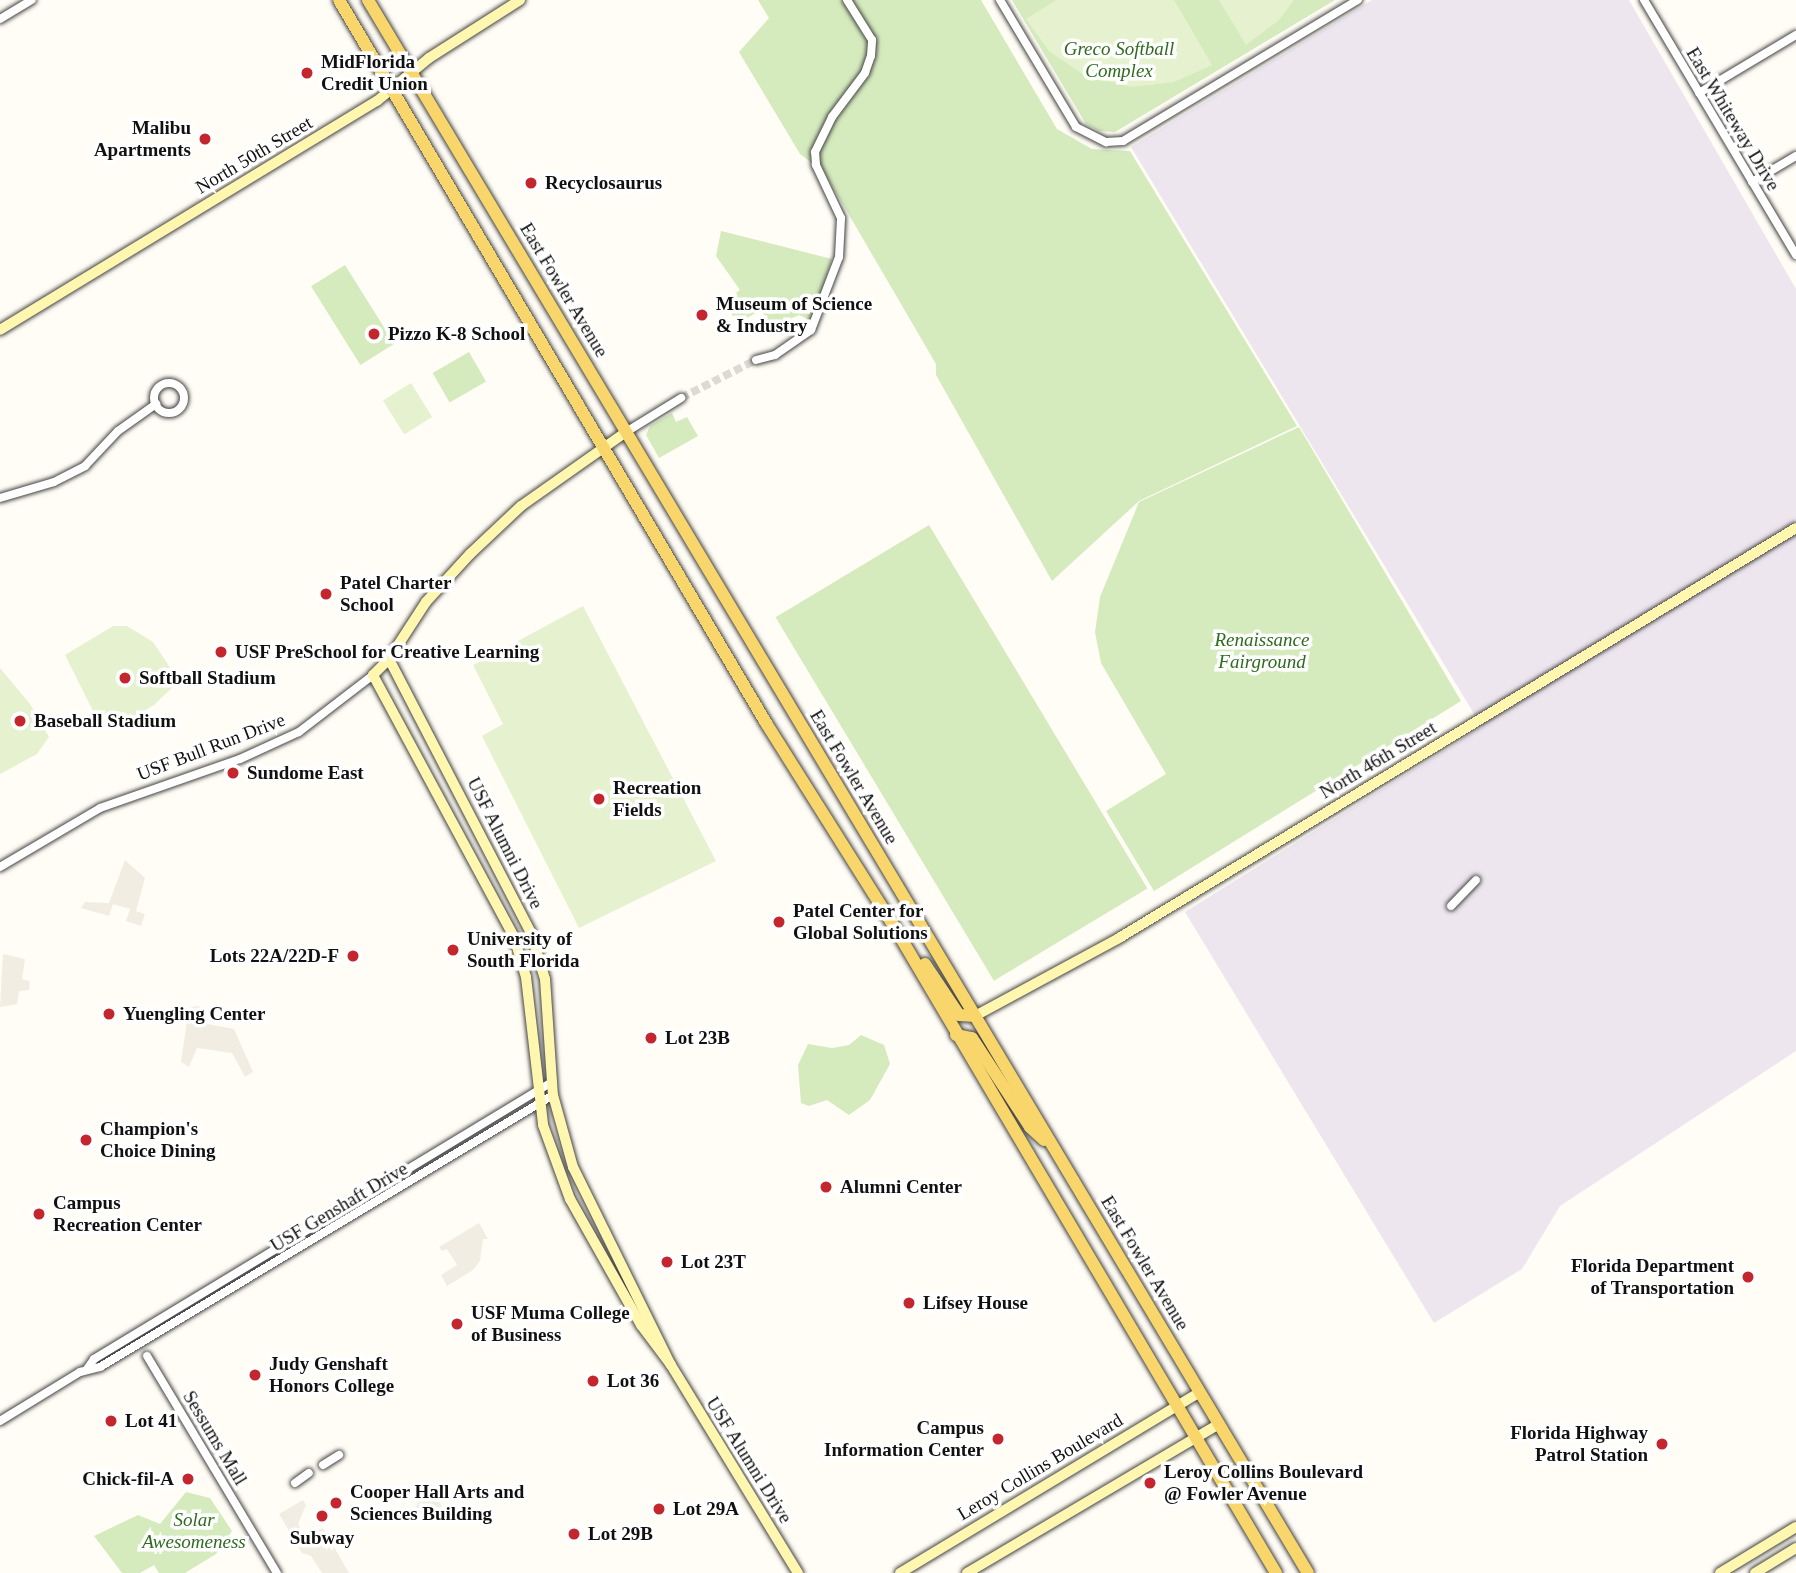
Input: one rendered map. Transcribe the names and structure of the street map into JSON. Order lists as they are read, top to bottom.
{
  "streets": {
    "main road": ["East Fowler Avenue"],
    "street": [
      "East Whiteway Drive",
      "North 50th Street",
      "USF Bull Run Drive",
      "North 46th Street",
      "USF Alumni Drive",
      "USF Genshaft Drive",
      "Sessums Mall",
      "Leroy Collins Boulevard"
    ]
  },
  "crossings": [
    ["North 50th Street", "East Fowler Avenue"],
    ["East Fowler Avenue", "USF Bull Run Drive"],
    ["East Fowler Avenue", "North 46th Street"],
    ["East Fowler Avenue", "Leroy Collins Boulevard"],
    ["USF Bull Run Drive", "USF Alumni Drive"],
    ["USF Alumni Drive", "USF Genshaft Drive"]
  ],
  "parks": ["Greco Softball Complex", "Renaissance Fairground", "Solar Awesomeness"],
  "places": [
    "MidFlorida Credit Union",
    "Malibu Apartments",
    "Recyclosaurus",
    "Museum of Science & Industry",
    "Pizzo K-8 School",
    "Patel Charter School",
    "USF PreSchool for Creative Learning",
    "Softball Stadium",
    "Baseball Stadium",
    "Sundome East",
    "Recreation Fields",
    "Patel Center for Global Solutions",
    "University of South Florida",
    "Lots 22A/22D-F",
    "Yuengling Center",
    "Lot 23B",
    "Champion's Choice Dining",
    "Alumni Center",
    "Campus Recreation Center",
    "Lot 23T",
    "Florida Department of Transportation",
    "Lifsey House",
    "USF Muma College of Business",
    "Judy Genshaft Honors College",
    "Lot 36",
    "Lot 41",
    "Campus Information Center",
    "Florida Highway Patrol Station",
    "Chick-fil-A",
    "Leroy Collins Boulevard @ Fowler Avenue",
    "Cooper Hall Arts and Sciences Building",
    "Lot 29A",
    "Subway",
    "Lot 29B"
  ]
}
